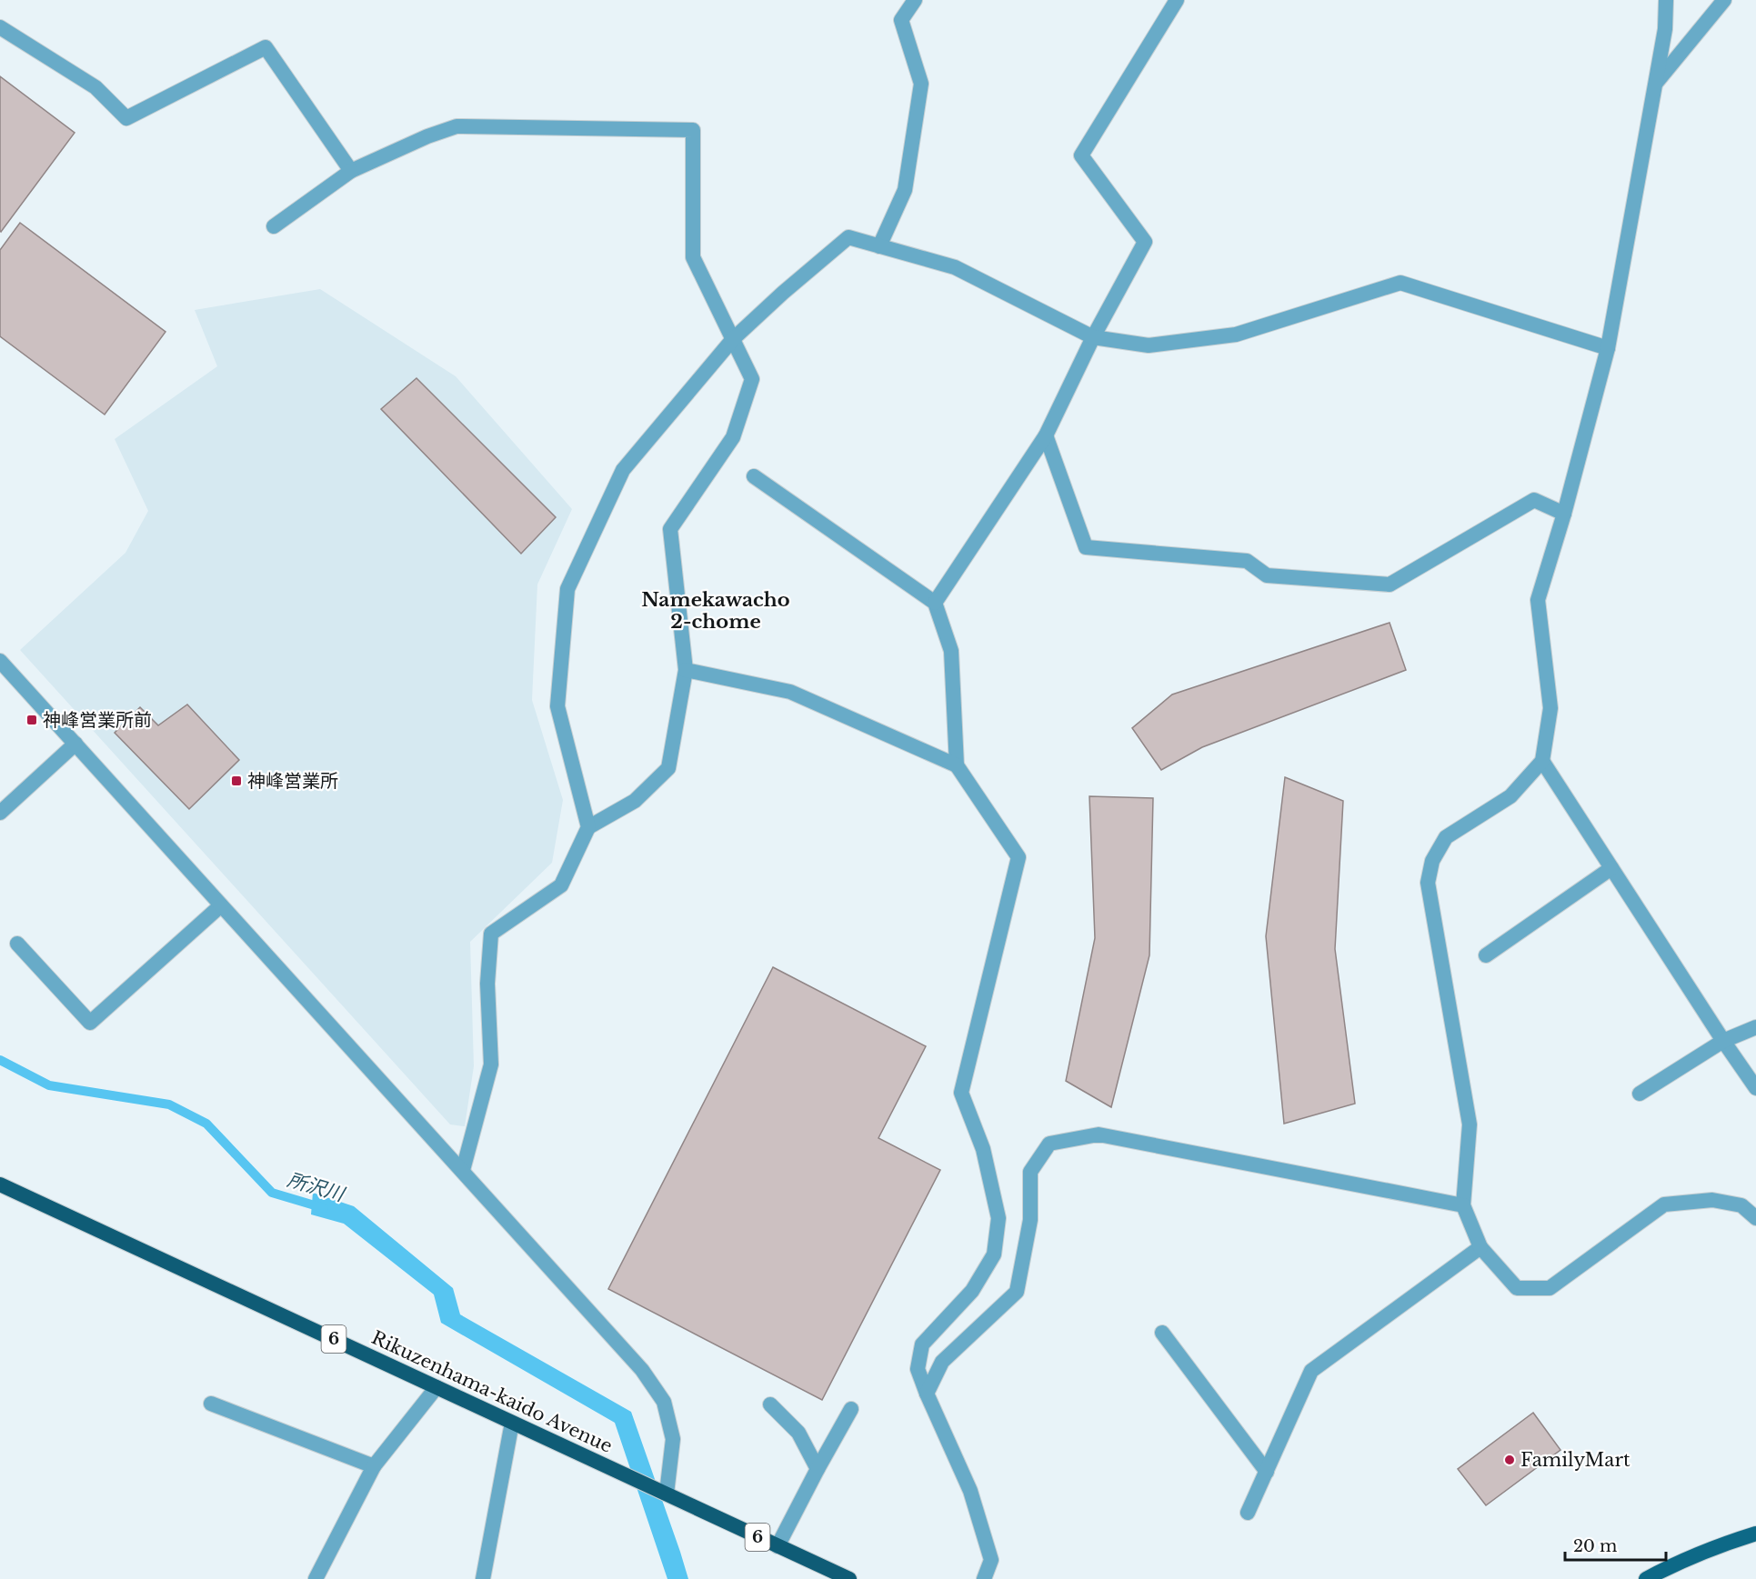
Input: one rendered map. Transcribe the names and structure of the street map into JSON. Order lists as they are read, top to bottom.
{
  "streets": {
    "highway": ["6", "Rikuzenhama-kaido Avenue"]
  },
  "districts": ["Namekawacho 2-chome"],
  "water": ["所沢川"],
  "places": {
    "transit": ["神峰営業所前", "神峰営業所"],
    "other": ["FamilyMart"]
  },
  "scale_bar": "20 m"
}
